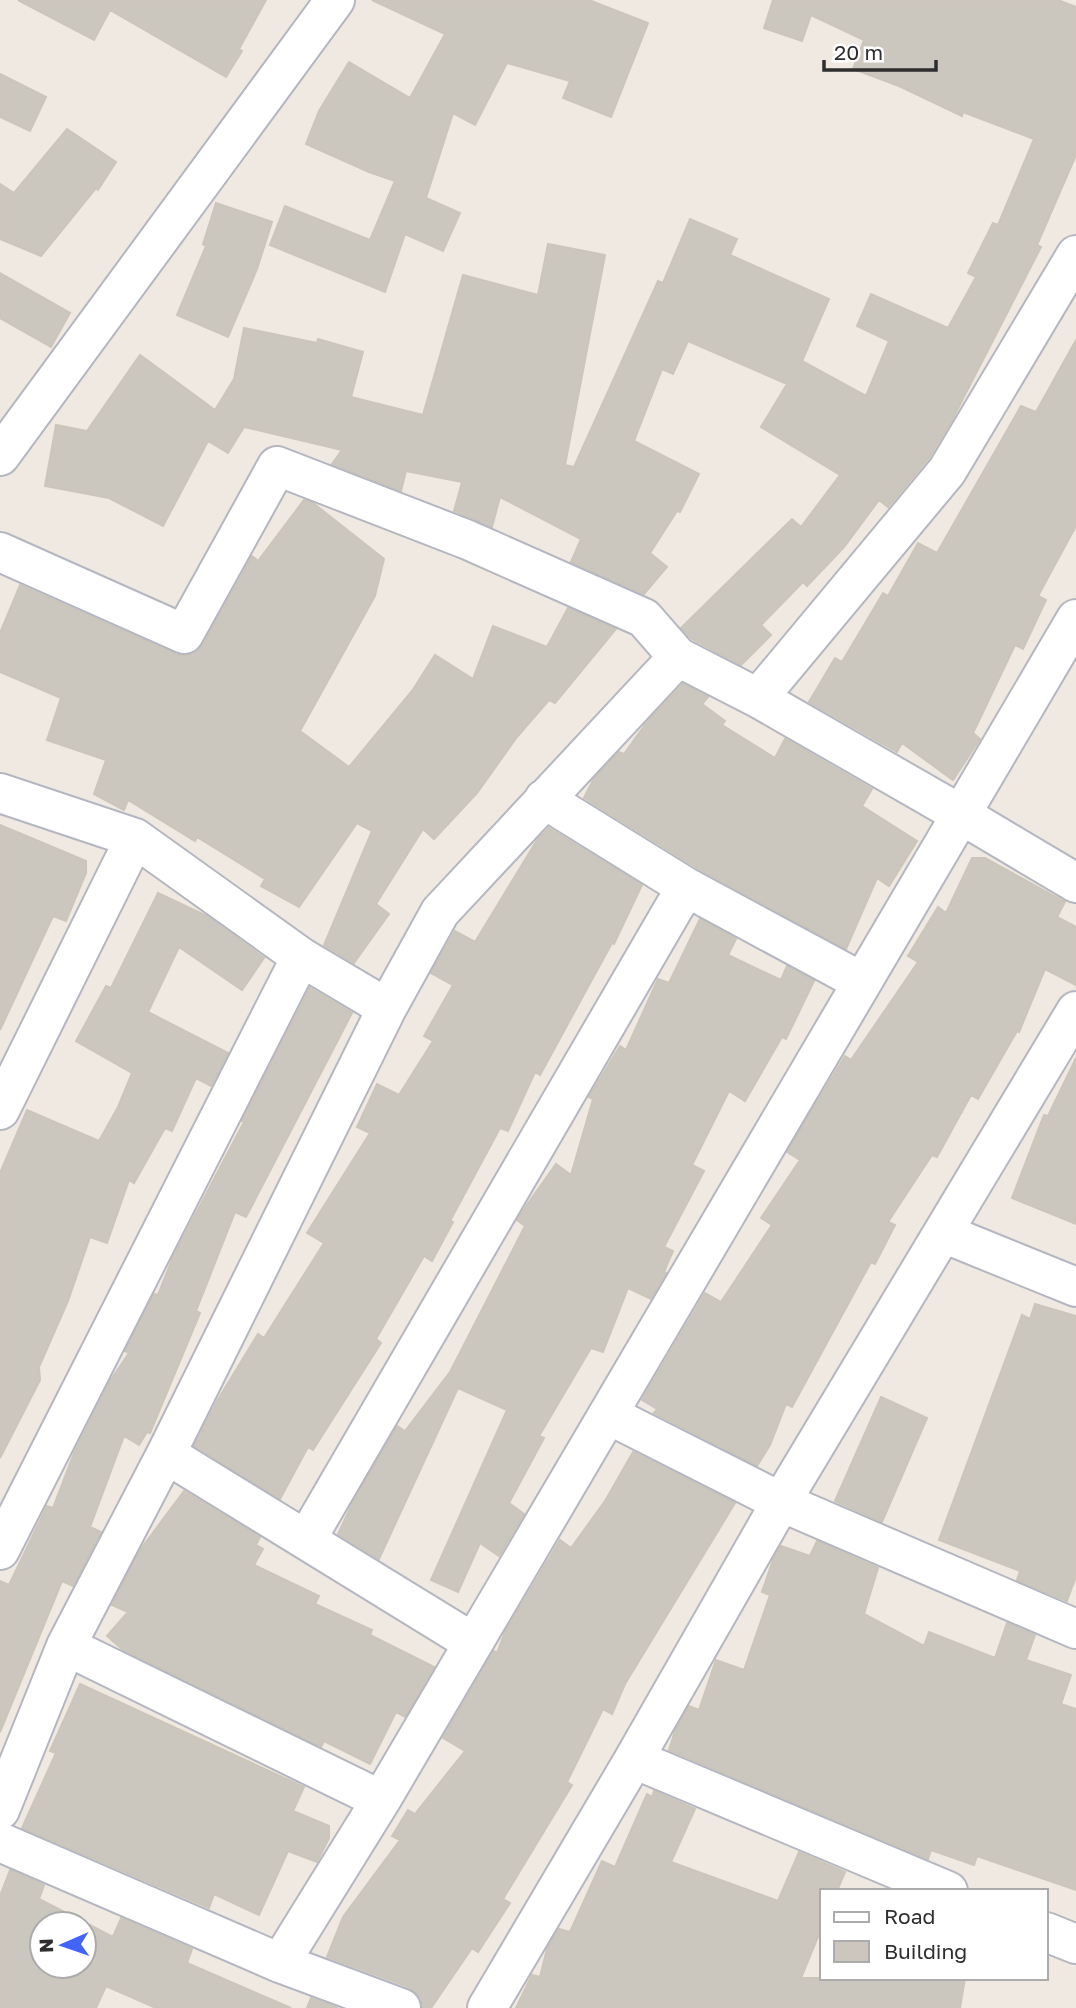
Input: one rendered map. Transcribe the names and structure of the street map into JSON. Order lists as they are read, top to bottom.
{
  "legend": ["Road", "Building"],
  "scale_bar": "20 m",
  "north": "left"
}
